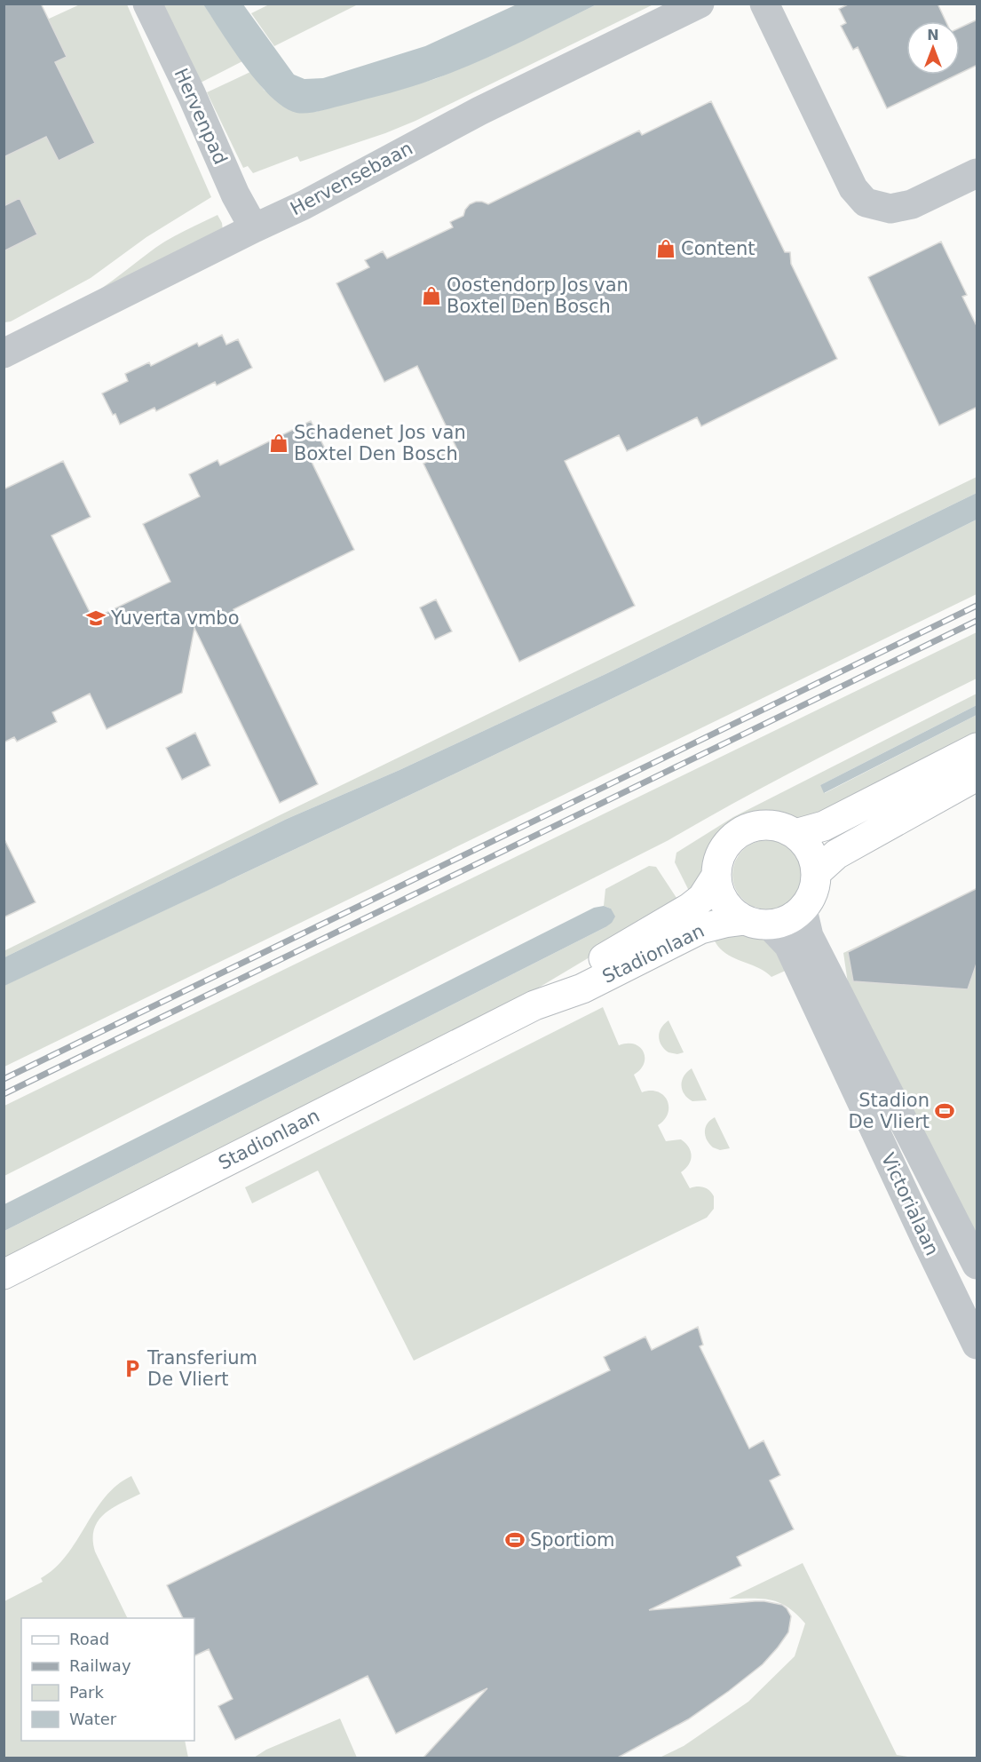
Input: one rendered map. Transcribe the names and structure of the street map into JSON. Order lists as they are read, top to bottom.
{
  "streets": {
    "main road": ["Stadionlaan"],
    "street": ["Hervenpad", "Hervensebaan", "Victorialaan"]
  },
  "crossings": [
    ["Hervenpad", "Hervensebaan"],
    ["Stadionlaan", "Victorialaan"]
  ],
  "places": {
    "shop": ["Content", "Oostendorp Jos van Boxtel Den Bosch", "Schadenet Jos van Boxtel Den Bosch"],
    "school or university": ["Yuverta vmbo"],
    "sports": ["Stadion De Vliert", "Sportiom"],
    "parking": ["Transferium De Vliert"]
  },
  "legend": [
    "Road",
    "Railway",
    "Park",
    "Water"
  ],
  "north": "top"
}
